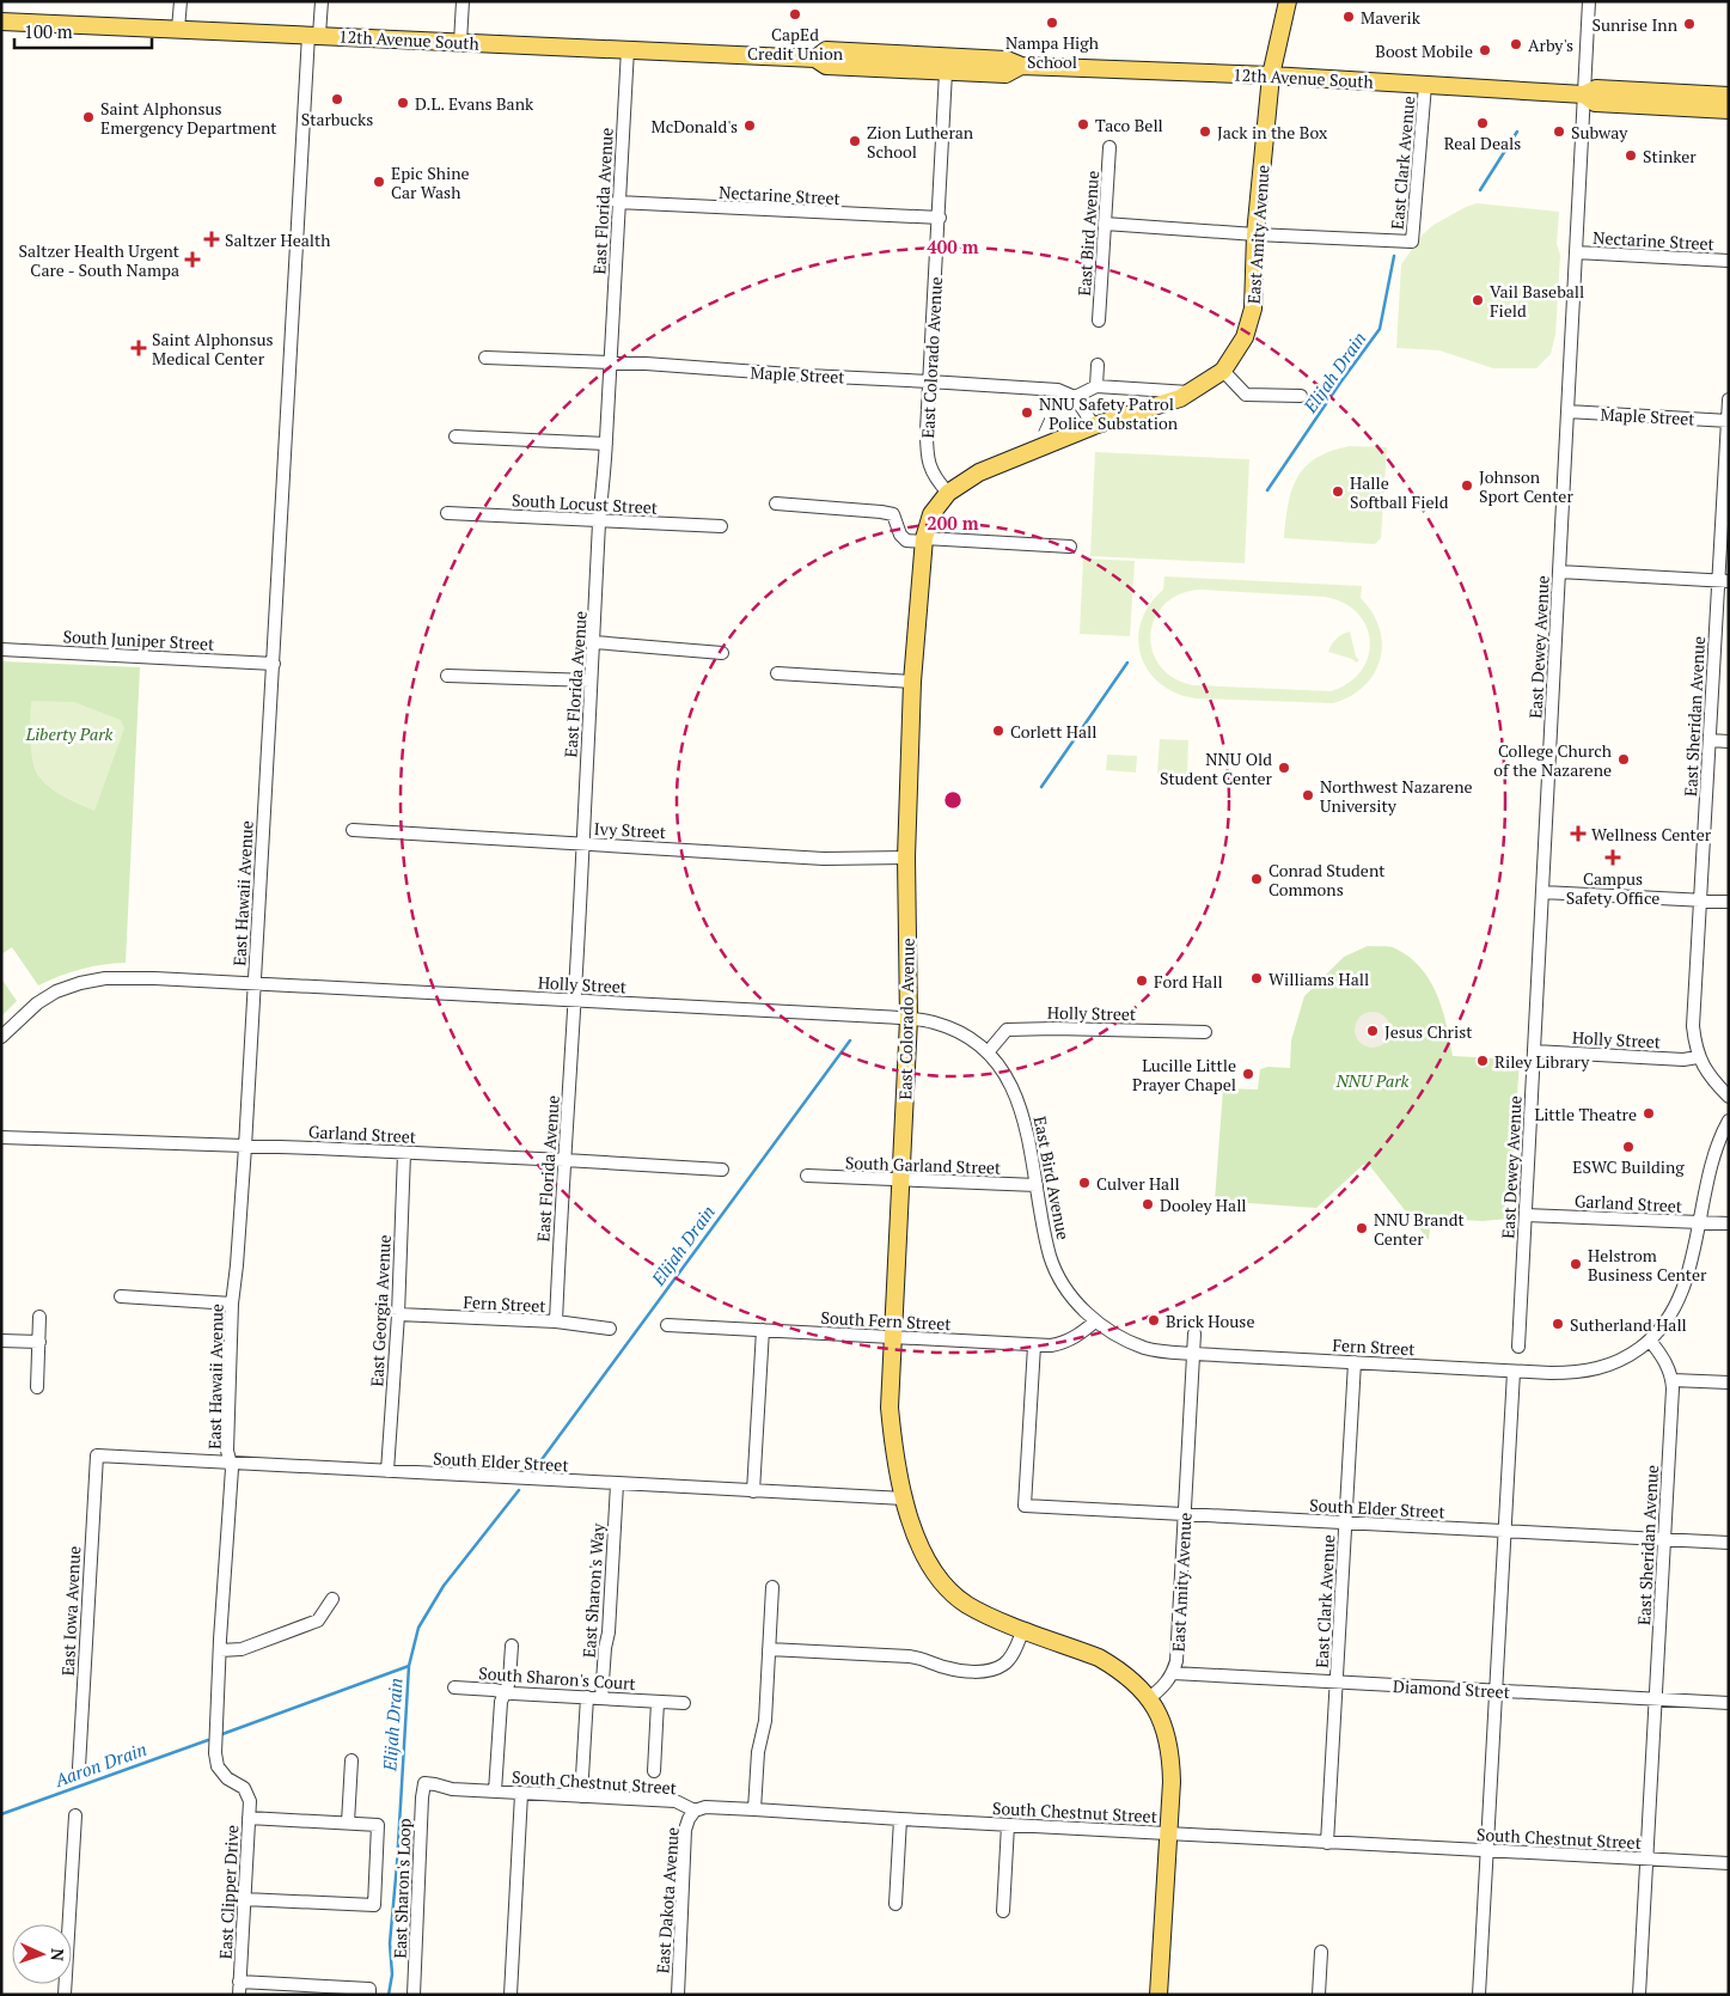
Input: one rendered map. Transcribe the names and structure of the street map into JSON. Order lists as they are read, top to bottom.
{
  "streets": {
    "main road": ["12th Avenue South", "East Amity Avenue", "East Colorado Avenue"],
    "street": [
      "East Clark Avenue",
      "Nectarine Street",
      "East Florida Avenue",
      "East Bird Avenue",
      "Maple Street",
      "South Locust Street",
      "South Juniper Street",
      "East Dewey Avenue",
      "East Sheridan Avenue",
      "Ivy Street",
      "East Hawaii Avenue",
      "Holly Street",
      "Garland Street",
      "South Garland Street",
      "Fern Street",
      "East Georgia Avenue",
      "South Fern Street",
      "South Elder Street",
      "East Sharon's Way",
      "East Iowa Avenue",
      "South Sharon's Court",
      "Diamond Street",
      "South Chestnut Street",
      "East Sharon's Loop",
      "East Clipper Drive",
      "East Dakota Avenue"
    ]
  },
  "crossings": [
    ["12th Avenue South", "East Clark Avenue"],
    ["12th Avenue South", "East Florida Avenue"],
    ["12th Avenue South", "East Amity Avenue"],
    ["12th Avenue South", "East Colorado Avenue"],
    ["12th Avenue South", "East Dewey Avenue"],
    ["12th Avenue South", "East Hawaii Avenue"],
    ["East Clark Avenue", "East Amity Avenue"],
    ["East Clark Avenue", "Fern Street"],
    ["East Clark Avenue", "South Elder Street"],
    ["East Clark Avenue", "Diamond Street"],
    ["East Clark Avenue", "South Chestnut Street"],
    ["Nectarine Street", "East Florida Avenue"],
    ["Nectarine Street", "East Colorado Avenue"],
    ["Nectarine Street", "East Dewey Avenue"],
    ["East Florida Avenue", "Maple Street"],
    ["East Florida Avenue", "South Locust Street"],
    ["East Florida Avenue", "Ivy Street"],
    ["East Florida Avenue", "Holly Street"],
    ["East Florida Avenue", "Garland Street"],
    ["East Florida Avenue", "Fern Street"],
    ["East Bird Avenue", "East Colorado Avenue"],
    ["East Bird Avenue", "Holly Street"],
    ["East Bird Avenue", "South Garland Street"],
    ["East Bird Avenue", "Fern Street"],
    ["East Bird Avenue", "South Fern Street"],
    ["East Amity Avenue", "Fern Street"],
    ["East Amity Avenue", "South Elder Street"],
    ["East Amity Avenue", "Diamond Street"],
    ["East Colorado Avenue", "Maple Street"],
    ["East Colorado Avenue", "Ivy Street"],
    ["East Colorado Avenue", "Holly Street"],
    ["East Colorado Avenue", "South Garland Street"],
    ["East Colorado Avenue", "South Fern Street"],
    ["East Colorado Avenue", "South Elder Street"],
    ["Maple Street", "East Dewey Avenue"],
    ["Maple Street", "East Sheridan Avenue"],
    ["South Juniper Street", "East Hawaii Avenue"],
    ["East Dewey Avenue", "Holly Street"],
    ["East Dewey Avenue", "Garland Street"],
    ["East Sheridan Avenue", "Holly Street"],
    ["East Sheridan Avenue", "Fern Street"],
    ["East Sheridan Avenue", "South Elder Street"],
    ["East Sheridan Avenue", "Diamond Street"],
    ["East Sheridan Avenue", "South Chestnut Street"],
    ["East Hawaii Avenue", "Holly Street"],
    ["East Hawaii Avenue", "Garland Street"],
    ["East Hawaii Avenue", "South Elder Street"],
    ["East Hawaii Avenue", "East Clipper Drive"],
    ["Garland Street", "East Georgia Avenue"],
    ["Fern Street", "East Georgia Avenue"],
    ["Fern Street", "South Fern Street"],
    ["East Georgia Avenue", "South Elder Street"],
    ["South Fern Street", "South Elder Street"],
    ["South Elder Street", "East Sharon's Way"],
    ["South Elder Street", "East Iowa Avenue"],
    ["East Sharon's Way", "South Sharon's Court"],
    ["South Chestnut Street", "East Sharon's Loop"],
    ["South Chestnut Street", "East Dakota Avenue"]
  ],
  "water": ["Elijah Drain", "Aaron Drain"],
  "parks": ["Liberty Park", "NNU Park"],
  "places": {
    "other": [
      "CapEd Credit Union",
      "Maverik",
      "Nampa High School",
      "Sunrise Inn",
      "Arby's",
      "Boost Mobile",
      "Starbucks",
      "D.L. Evans Bank",
      "Saint Alphonsus Emergency Department",
      "Real Deals",
      "Taco Bell",
      "McDonald's",
      "Jack in the Box",
      "Subway",
      "Zion Lutheran School",
      "Stinker",
      "Epic Shine Car Wash",
      "Vail Baseball Field",
      "NNU Safety Patrol / Police Substation",
      "Johnson Sport Center",
      "Halle Softball Field",
      "Corlett Hall",
      "College Church of the Nazarene",
      "NNU Old Student Center",
      "Northwest Nazarene University",
      "Conrad Student Commons",
      "Williams Hall",
      "Ford Hall",
      "Jesus Christ",
      "Riley Library",
      "Lucille Little Prayer Chapel",
      "Little Theatre",
      "ESWC Building",
      "Culver Hall",
      "Dooley Hall",
      "NNU Brandt Center",
      "Helstrom Business Center",
      "Brick House",
      "Sutherland Hall"
    ],
    "health": [
      "Saltzer Health",
      "Saltzer Health Urgent Care - South Nampa",
      "Saint Alphonsus Medical Center",
      "Wellness Center",
      "Campus Safety Office"
    ]
  },
  "scale_bar": "100 m",
  "north": "right",
  "rings": ["400 m", "200 m"]
}
